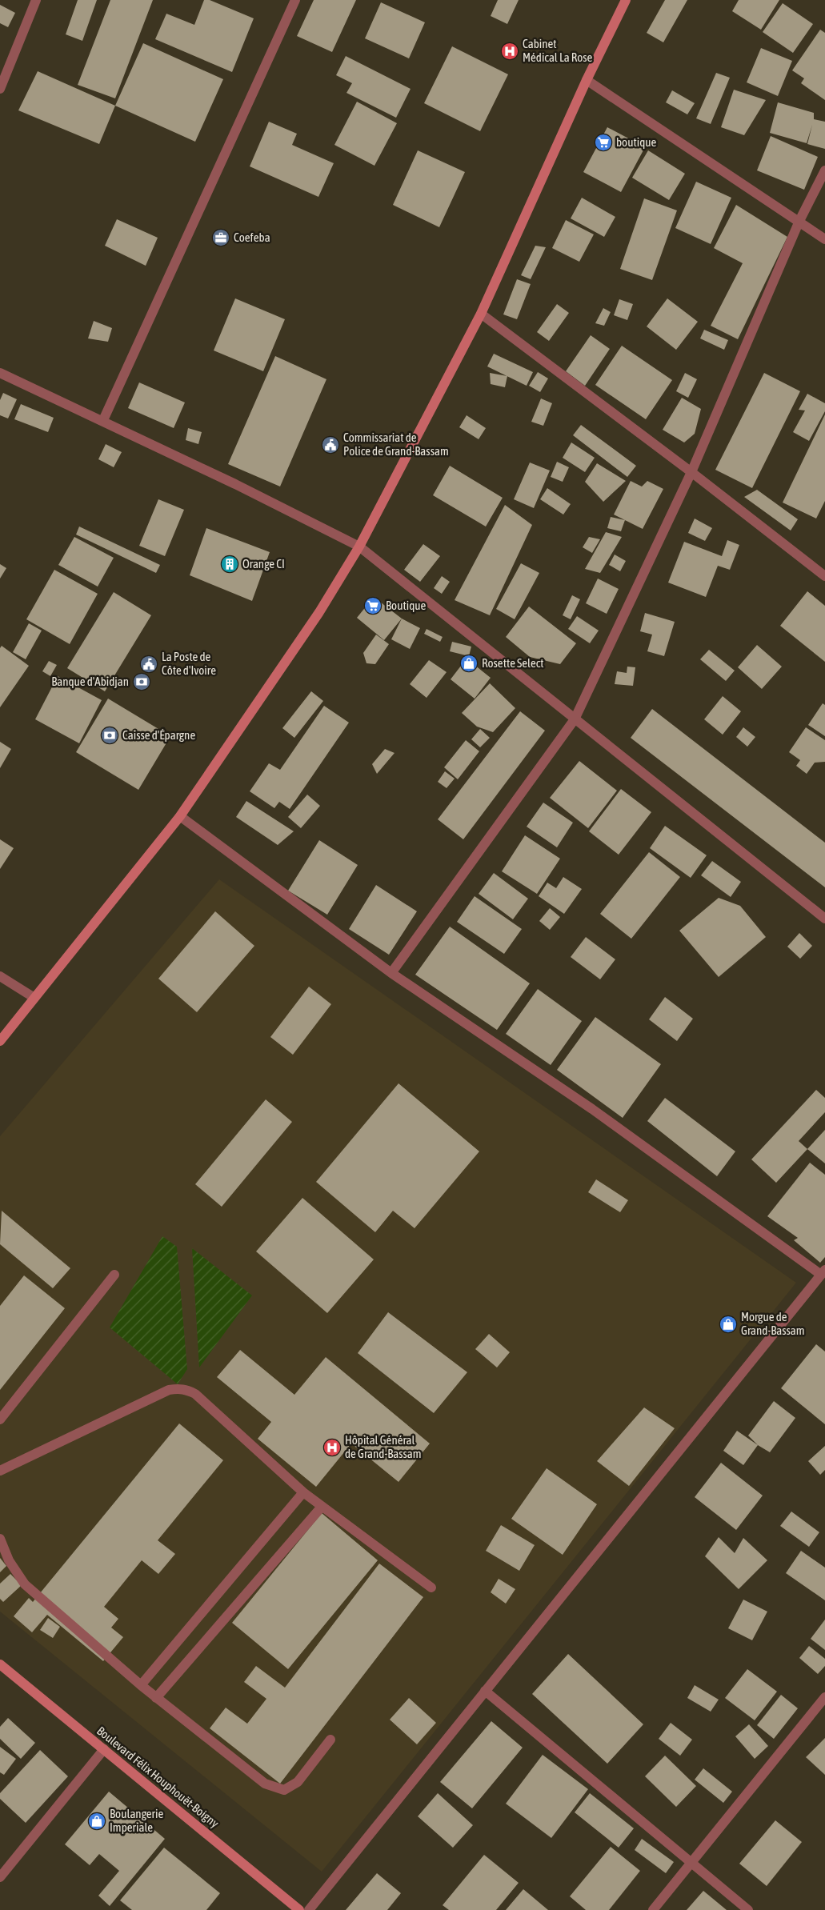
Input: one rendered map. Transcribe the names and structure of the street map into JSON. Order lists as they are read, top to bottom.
{
  "streets": {
    "street": ["Boulevard Félix Houphouët-Boigny"]
  },
  "places": {
    "hospital": ["Cabinet Médical La Rose", "Hôpital Général de Grand-Bassam"],
    "supermarket": ["boutique", "Boutique"],
    "office": ["Coefeba"],
    "public building": ["Commissariat de Police de Grand-Bassam", "La Poste de Côte d'Ivoire"],
    "building": ["Orange CI"],
    "shop": ["Rosette Select", "Morgue de Grand-Bassam", "Boulangerie Imperiale"],
    "bank": ["Banque d'Abidjan", "Caisse d'Épargne"]
  }
}
